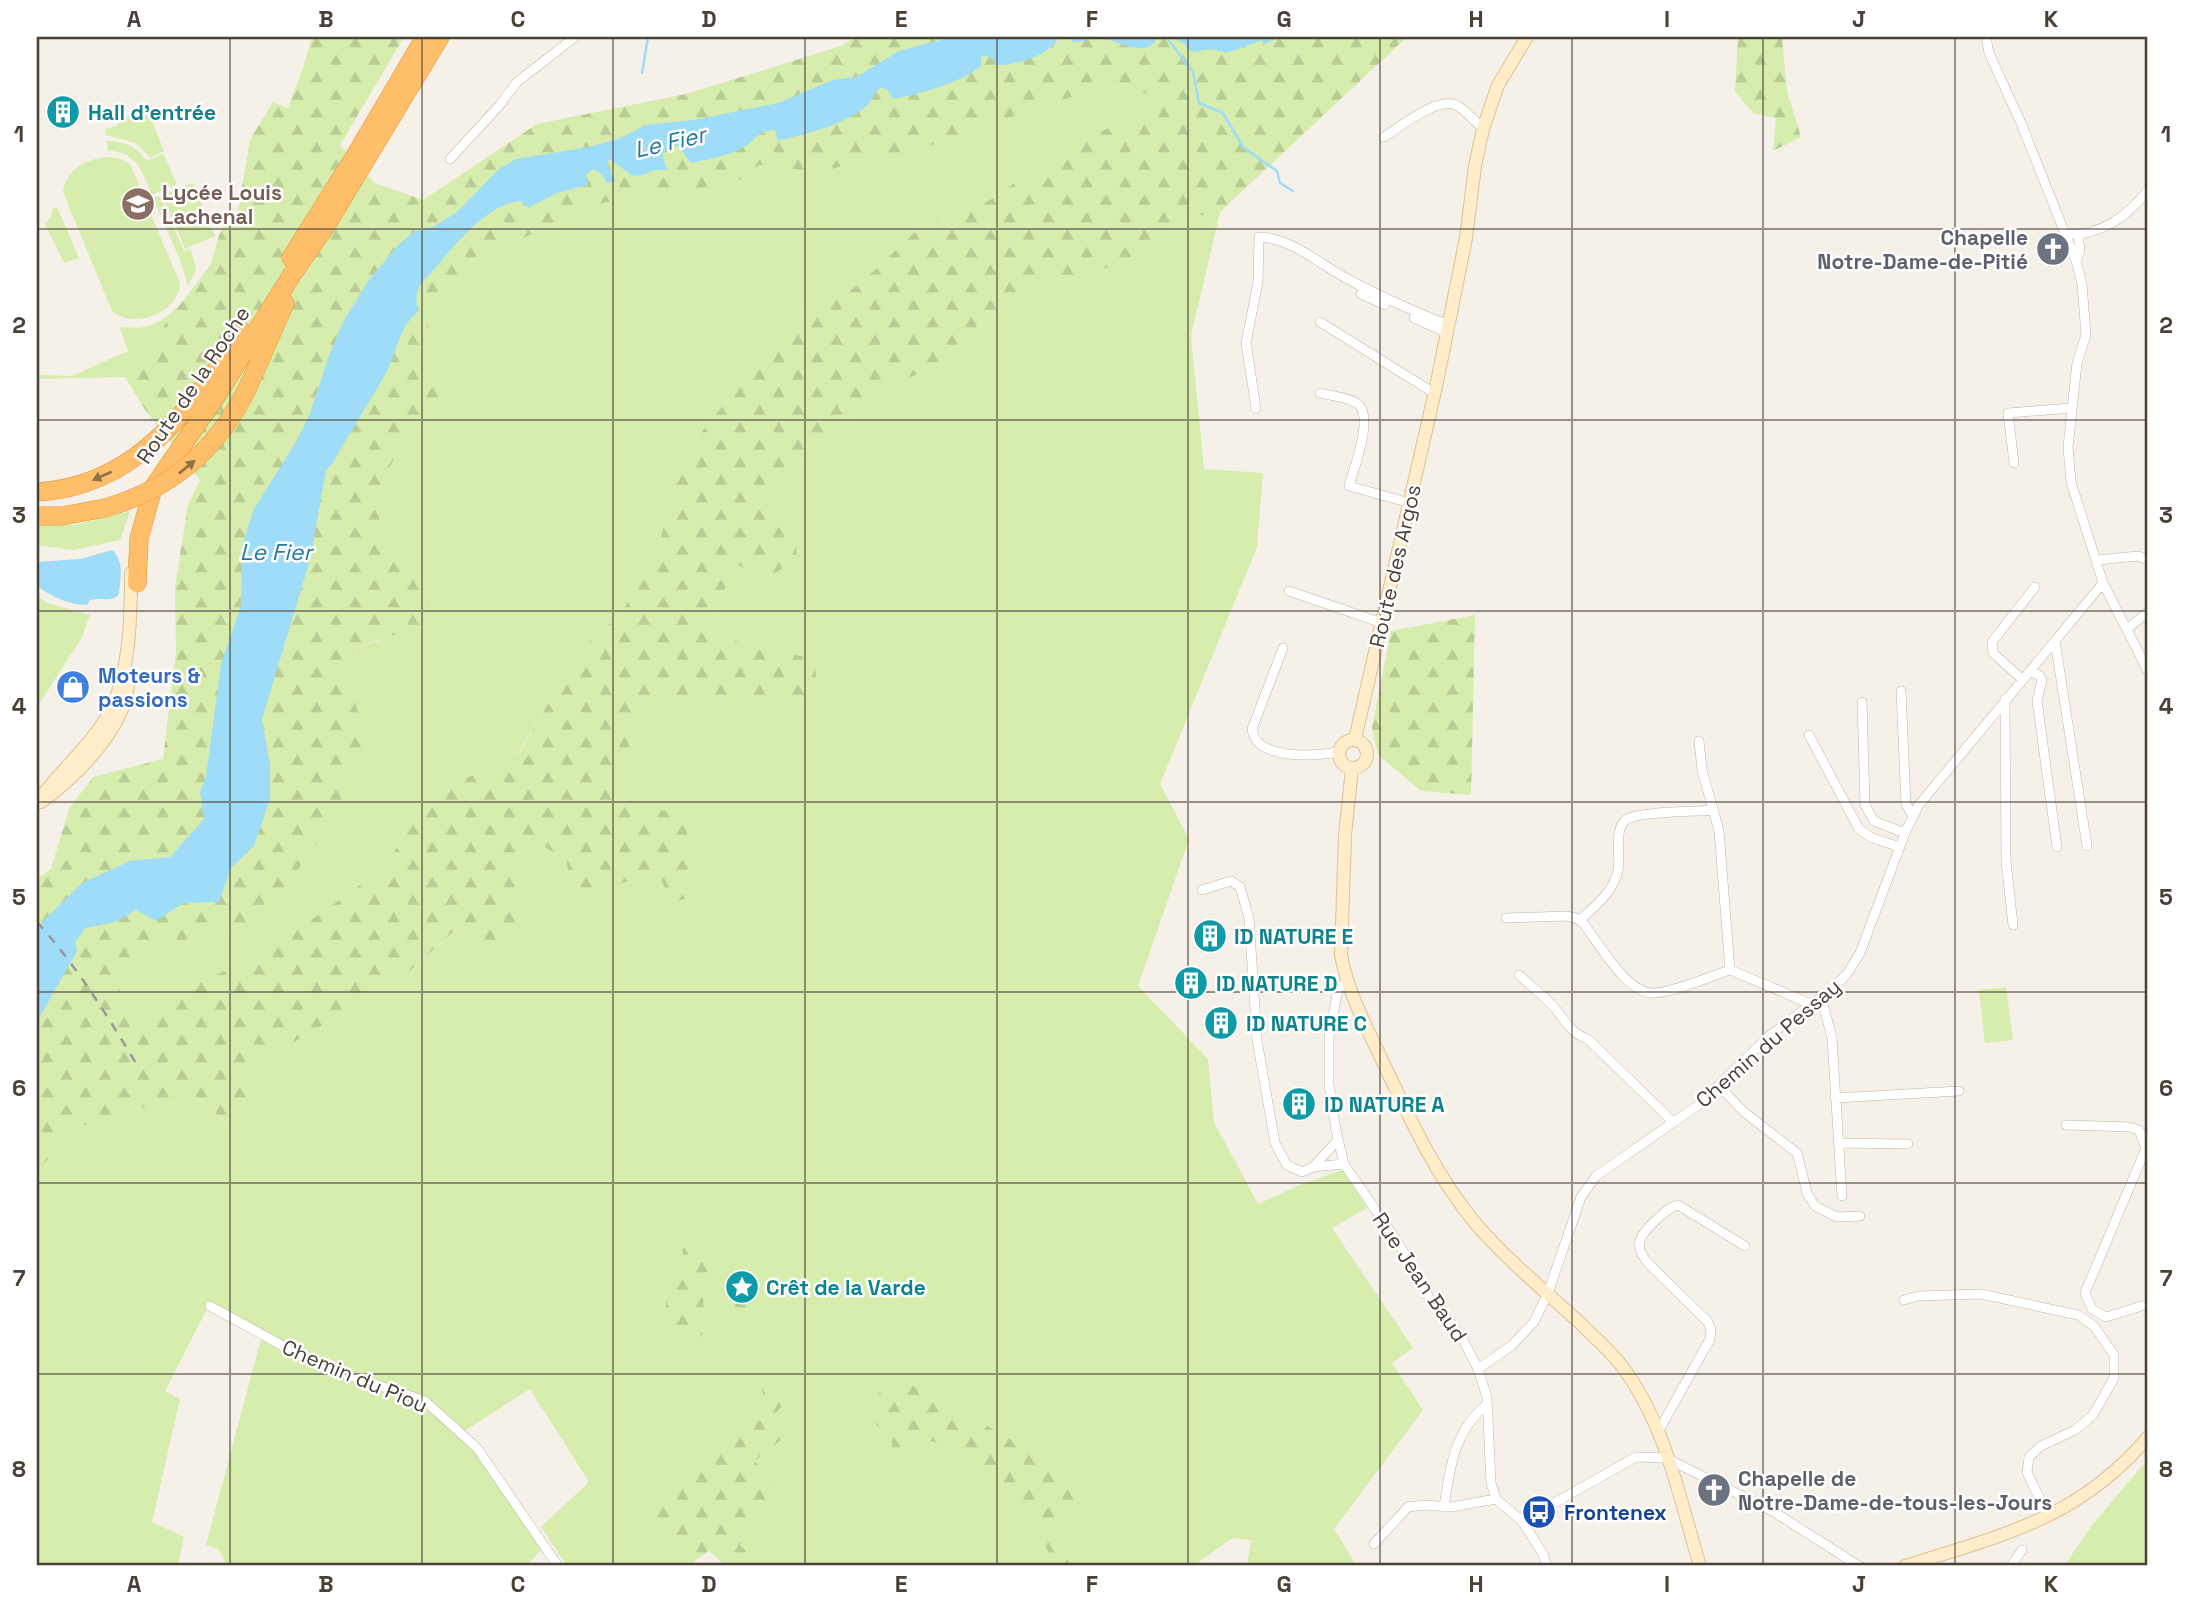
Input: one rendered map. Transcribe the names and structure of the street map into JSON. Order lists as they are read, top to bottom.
{
  "streets": {
    "highway": ["Route de la Roche"],
    "street": [
      "Route des Argos",
      "Chemin du Pessay",
      "Rue Jean Baud",
      "Chemin du Piou"
    ]
  },
  "crossings": [
    ["Chemin du Pessay", "Rue Jean Baud"]
  ],
  "water": ["Le Fier"],
  "places": {
    "building": [
      "Hall d'entrée",
      "ID NATURE E",
      "ID NATURE D",
      "ID NATURE C",
      "ID NATURE A"
    ],
    "school or university": ["Lycée Louis Lachenal"],
    "church": ["Chapelle Notre-Dame-de-Pitié", "Chapelle de Notre-Dame-de-tous-les-Jours"],
    "shop": ["Moteurs & passions"],
    "place": ["Crêt de la Varde"],
    "bus stop": ["Frontenex"]
  },
  "grid": {
    "columns": [
      "A",
      "B",
      "C",
      "D",
      "E",
      "F",
      "G",
      "H",
      "I",
      "J",
      "K"
    ],
    "rows": [
      "1",
      "2",
      "3",
      "4",
      "5",
      "6",
      "7",
      "8"
    ]
  }
}
